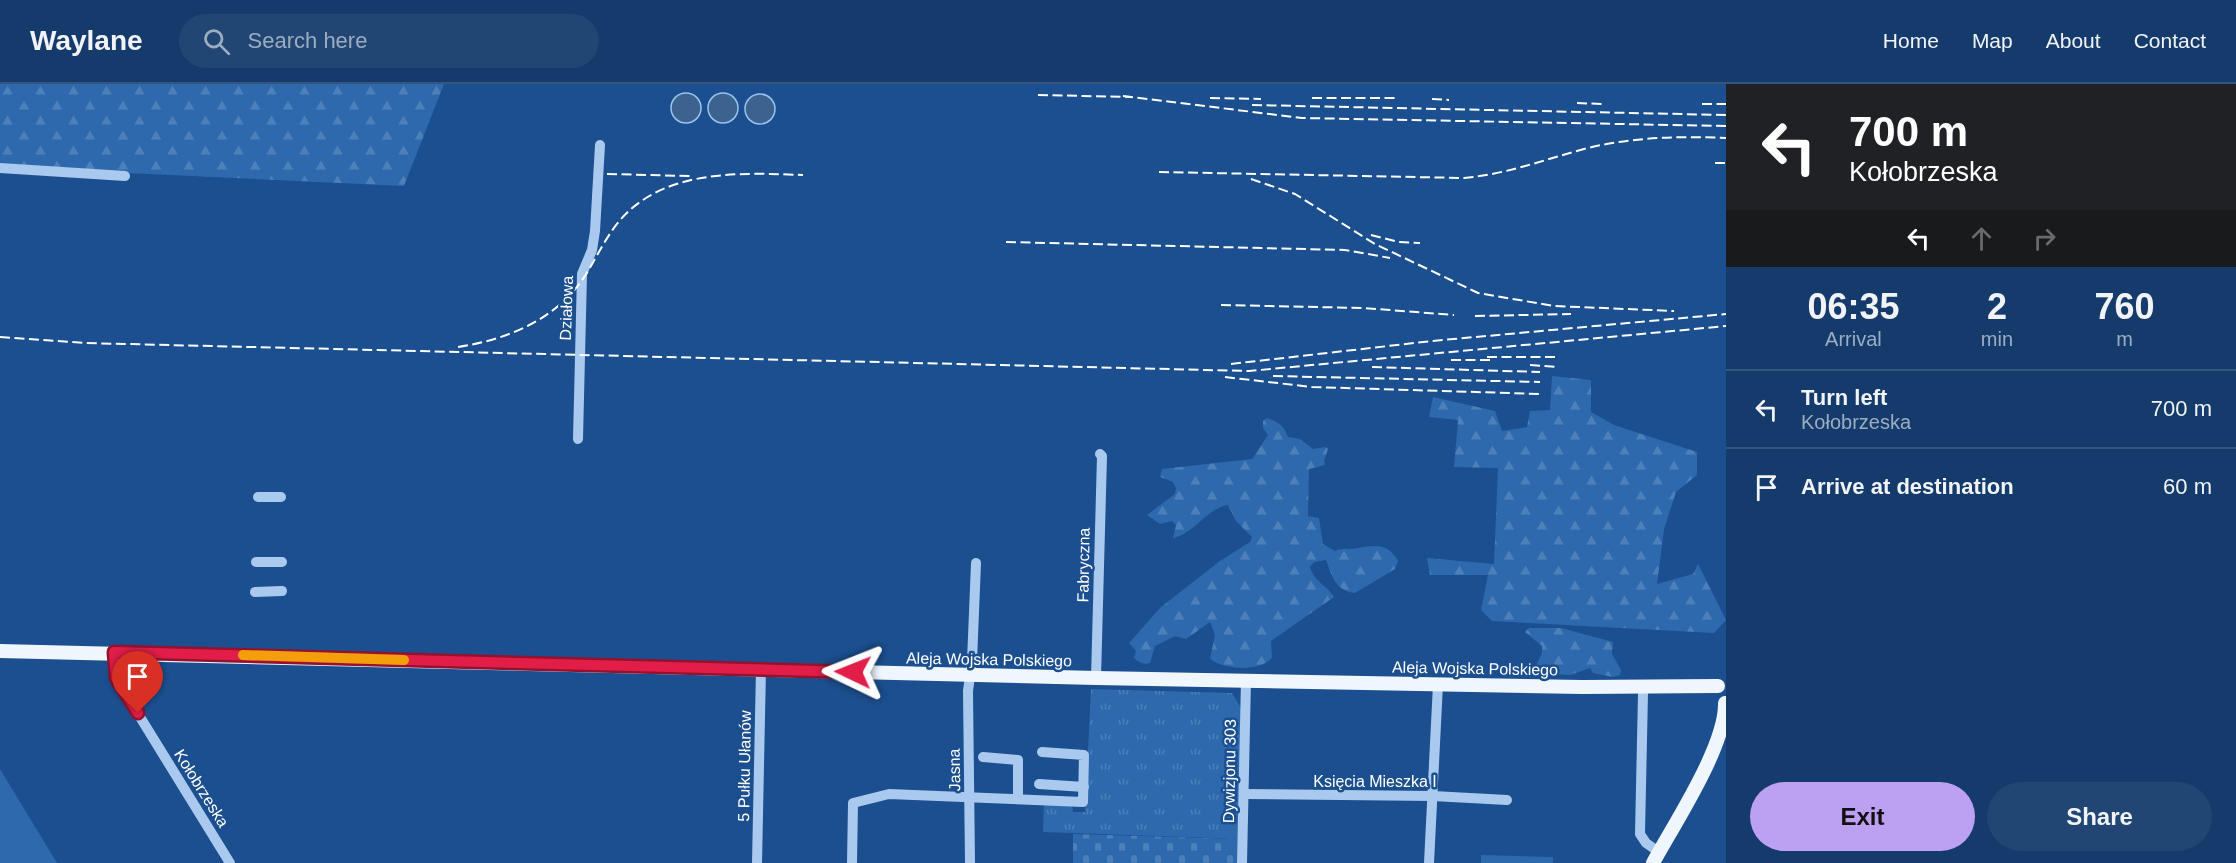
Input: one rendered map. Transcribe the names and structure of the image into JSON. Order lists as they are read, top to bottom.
{
  "streets": {
    "main road": ["Aleja Wojska Polskiego"],
    "street": [
      "Działowa",
      "Fabryczna",
      "5 Pułku Ułanów",
      "Jasna",
      "Dywizjonu 303",
      "Księcia Mieszka I",
      "Kołobrzeska"
    ]
  },
  "crossings": [
    ["Fabryczna", "Aleja Wojska Polskiego"],
    ["Aleja Wojska Polskiego", "5 Pułku Ułanów"],
    ["Aleja Wojska Polskiego", "Jasna"],
    ["Aleja Wojska Polskiego", "Dywizjonu 303"],
    ["Aleja Wojska Polskiego", "Kołobrzeska"],
    ["Dywizjonu 303", "Księcia Mieszka I"]
  ],
  "page": {
    "header": "Waylane",
    "search": "Search here",
    "nav": [
      "Home",
      "Map",
      "About",
      "Contact"
    ],
    "turn": ["700 m", "Kołobrzeska"],
    "eta": [
      "06:35",
      "Arrival",
      "2",
      "min",
      "760",
      "m"
    ],
    "list": [
      {
        "name": "Turn left",
        "note": "Kołobrzeska",
        "value": "700 m"
      },
      {
        "name": "Arrive at destination",
        "value": "60 m"
      }
    ],
    "buttons": ["Exit", "Share"]
  }
}
